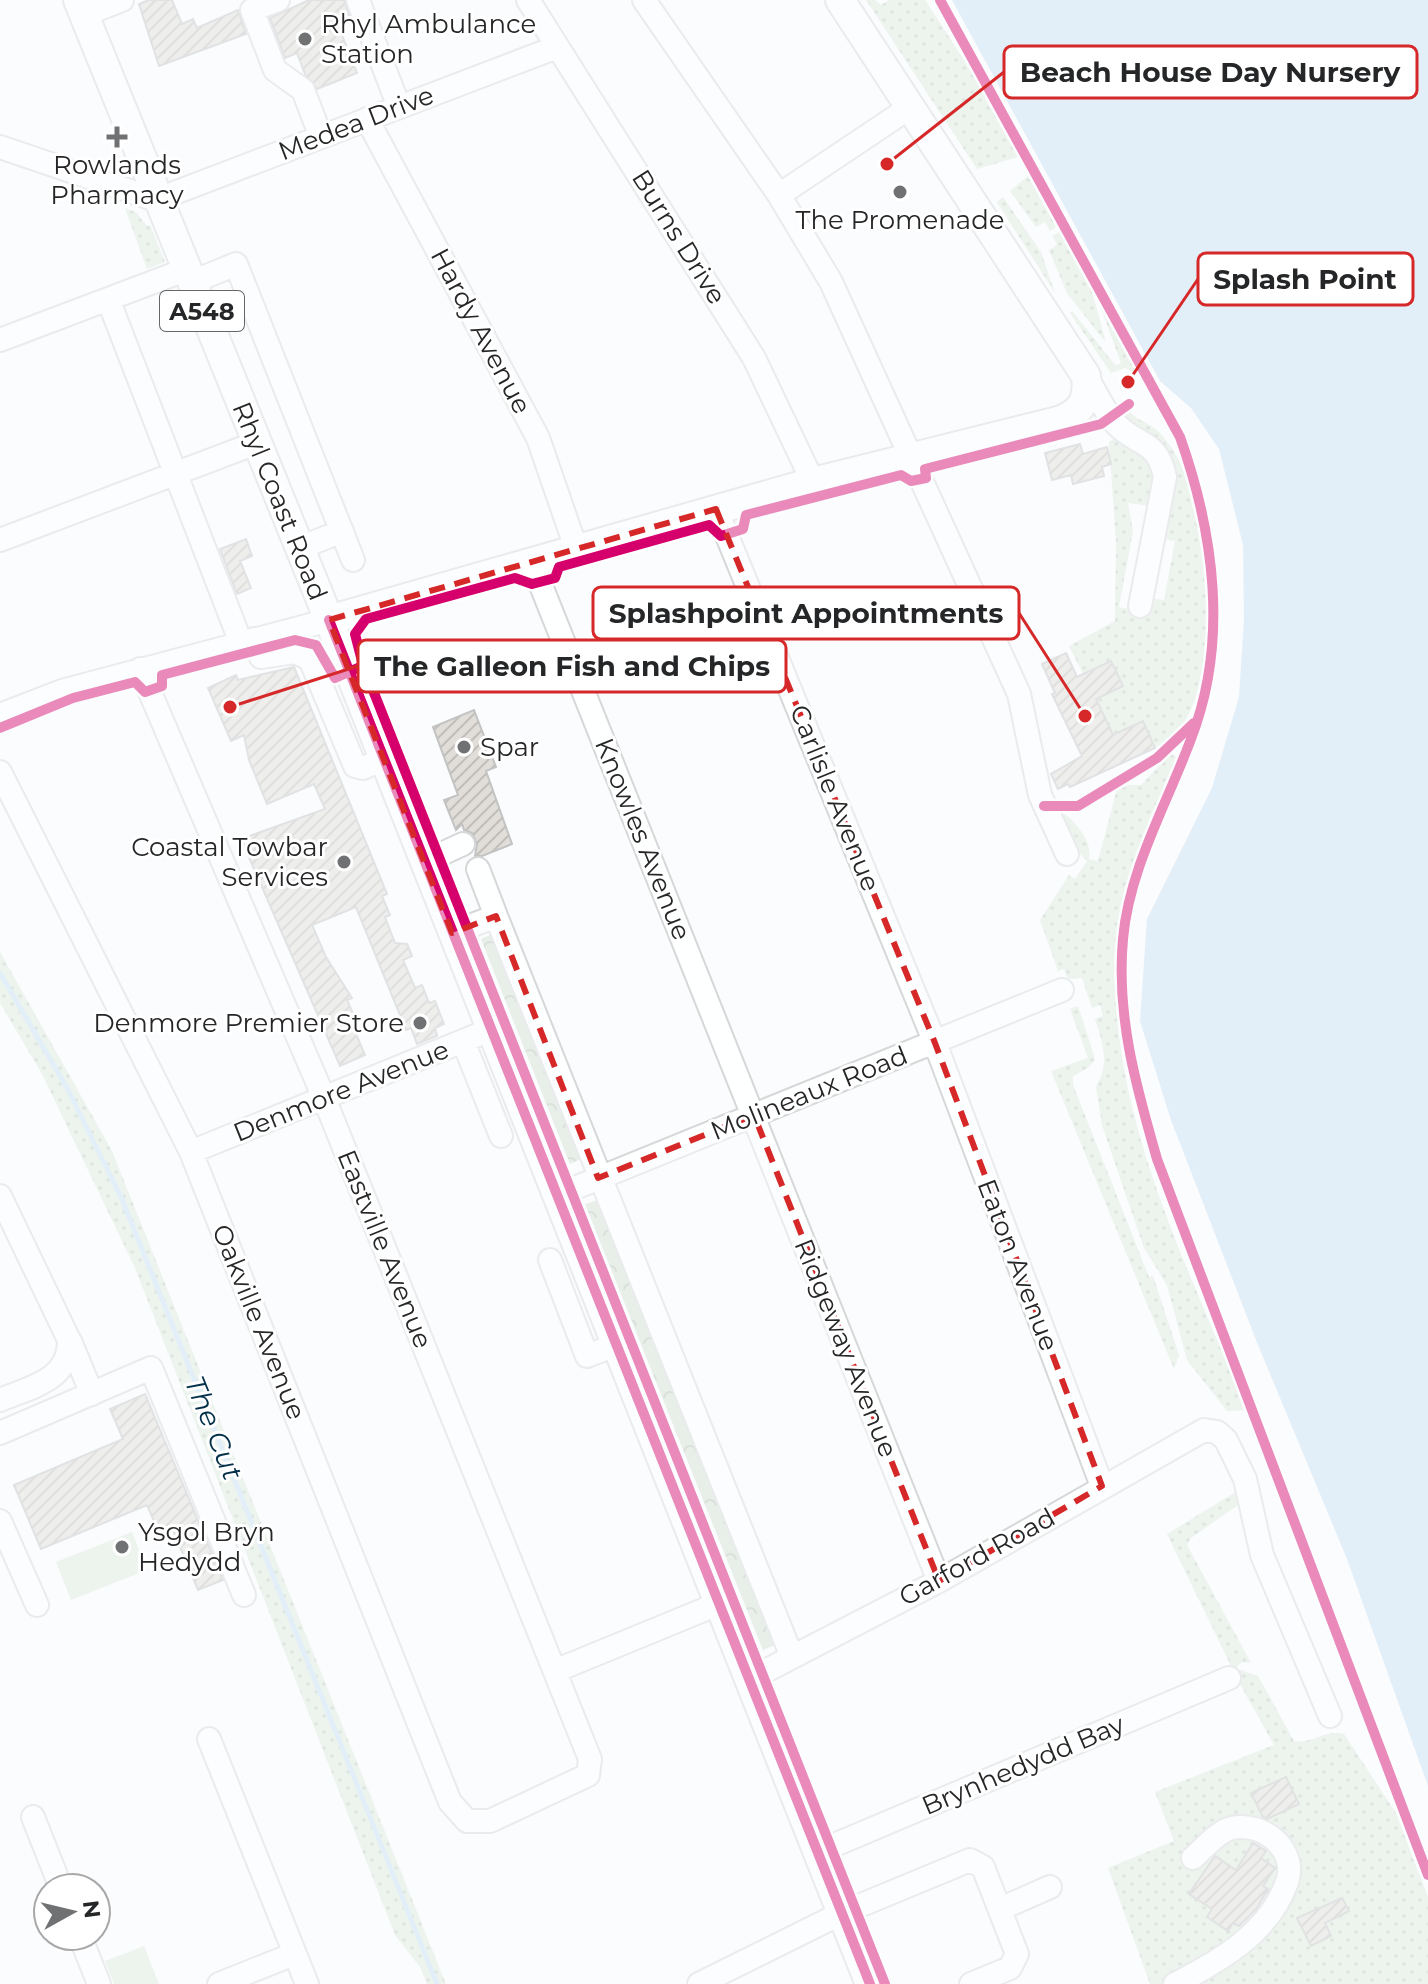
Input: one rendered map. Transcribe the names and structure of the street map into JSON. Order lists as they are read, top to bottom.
{
  "streets": {
    "main road": ["A548", "Rhyl Coast Road"],
    "street": [
      "Medea Drive",
      "Burns Drive",
      "Hardy Avenue",
      "Carlisle Avenue",
      "Knowles Avenue",
      "Denmore Avenue",
      "Molineaux Road",
      "Eastville Avenue",
      "Eaton Avenue",
      "Oakville Avenue",
      "Ridgeway Avenue",
      "Garford Road",
      "Brynhedydd Bay"
    ]
  },
  "crossings": [
    ["Medea Drive", "Burns Drive"],
    ["Medea Drive", "Hardy Avenue"],
    ["Medea Drive", "Rhyl Coast Road"],
    ["Rhyl Coast Road", "Denmore Avenue"],
    ["Rhyl Coast Road", "Molineaux Road"],
    ["Rhyl Coast Road", "Garford Road"],
    ["Rhyl Coast Road", "Brynhedydd Bay"],
    ["Carlisle Avenue", "Molineaux Road"],
    ["Carlisle Avenue", "Eaton Avenue"],
    ["Knowles Avenue", "Molineaux Road"],
    ["Knowles Avenue", "Ridgeway Avenue"],
    ["Denmore Avenue", "Eastville Avenue"],
    ["Denmore Avenue", "Oakville Avenue"],
    ["Molineaux Road", "Eaton Avenue"],
    ["Molineaux Road", "Ridgeway Avenue"],
    ["Eastville Avenue", "Oakville Avenue"],
    ["Eaton Avenue", "Garford Road"],
    ["Ridgeway Avenue", "Garford Road"]
  ],
  "water": ["The Cut"],
  "places": {
    "other": [
      "Rhyl Ambulance Station",
      "Beach House Day Nursery",
      "The Promenade",
      "Splash Point",
      "The Galleon Fish and Chips",
      "Splashpoint Appointments",
      "Spar",
      "Coastal Towbar Services",
      "Denmore Premier Store",
      "Ysgol Bryn Hedydd"
    ],
    "health": ["Rowlands Pharmacy"]
  },
  "north": "right"
}
